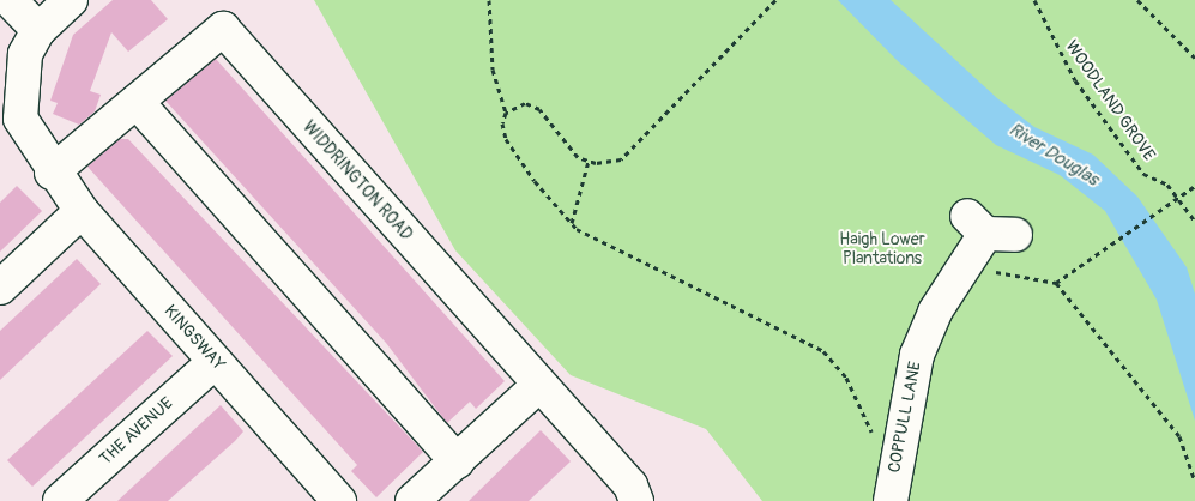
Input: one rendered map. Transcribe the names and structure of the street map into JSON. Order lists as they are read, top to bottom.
{
  "streets": {
    "street": [
      "WIDDRINGTON ROAD",
      "KINGSWAY",
      "COPPULL LANE",
      "THE AVENUE"
    ],
    "path": ["WOODLAND GROVE"]
  },
  "crossings": [
    ["WIDDRINGTON ROAD", "KINGSWAY"],
    ["KINGSWAY", "THE AVENUE"]
  ],
  "water": ["River Douglas"],
  "parks": ["Haigh Lower Plantations"]
}
